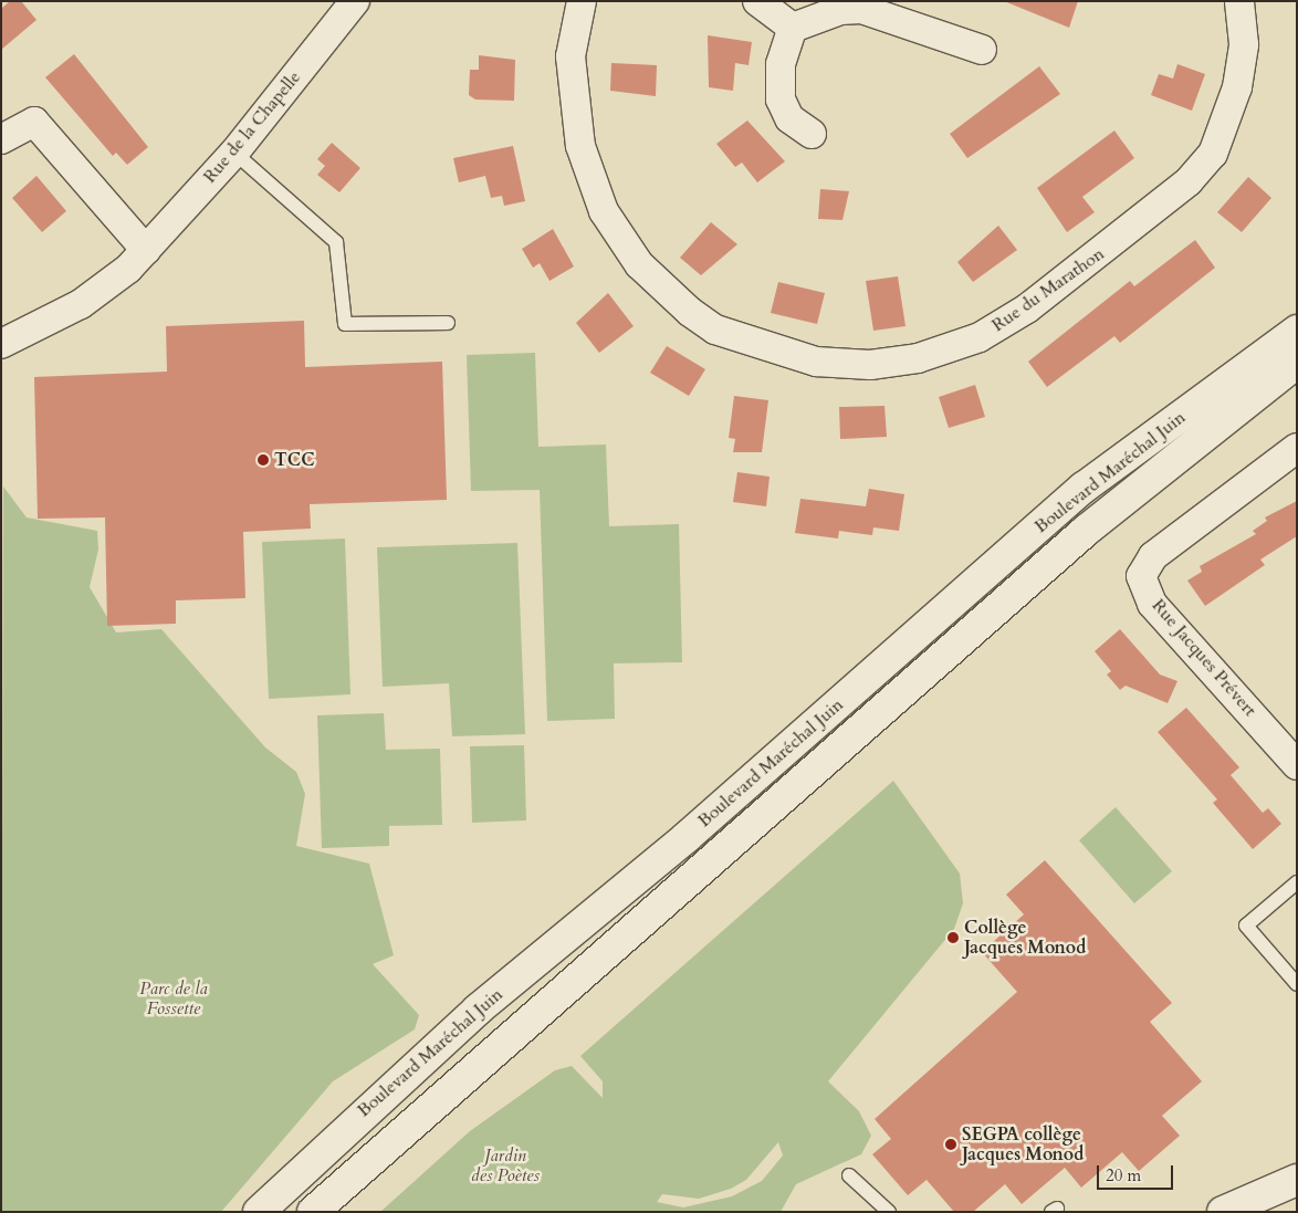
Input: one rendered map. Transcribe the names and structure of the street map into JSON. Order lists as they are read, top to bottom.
{
  "streets": {
    "main road": ["Boulevard Maréchal Juin"],
    "street": ["Rue de la Chapelle", "Rue du Marathon", "Rue Jacques Prévert"]
  },
  "parks": ["Parc de la Fossette", "Jardin des Poètes"],
  "places": ["TCC", "Collège Jacques Monod", "SEGPA collège Jacques Monod"],
  "scale_bar": "20 m"
}
